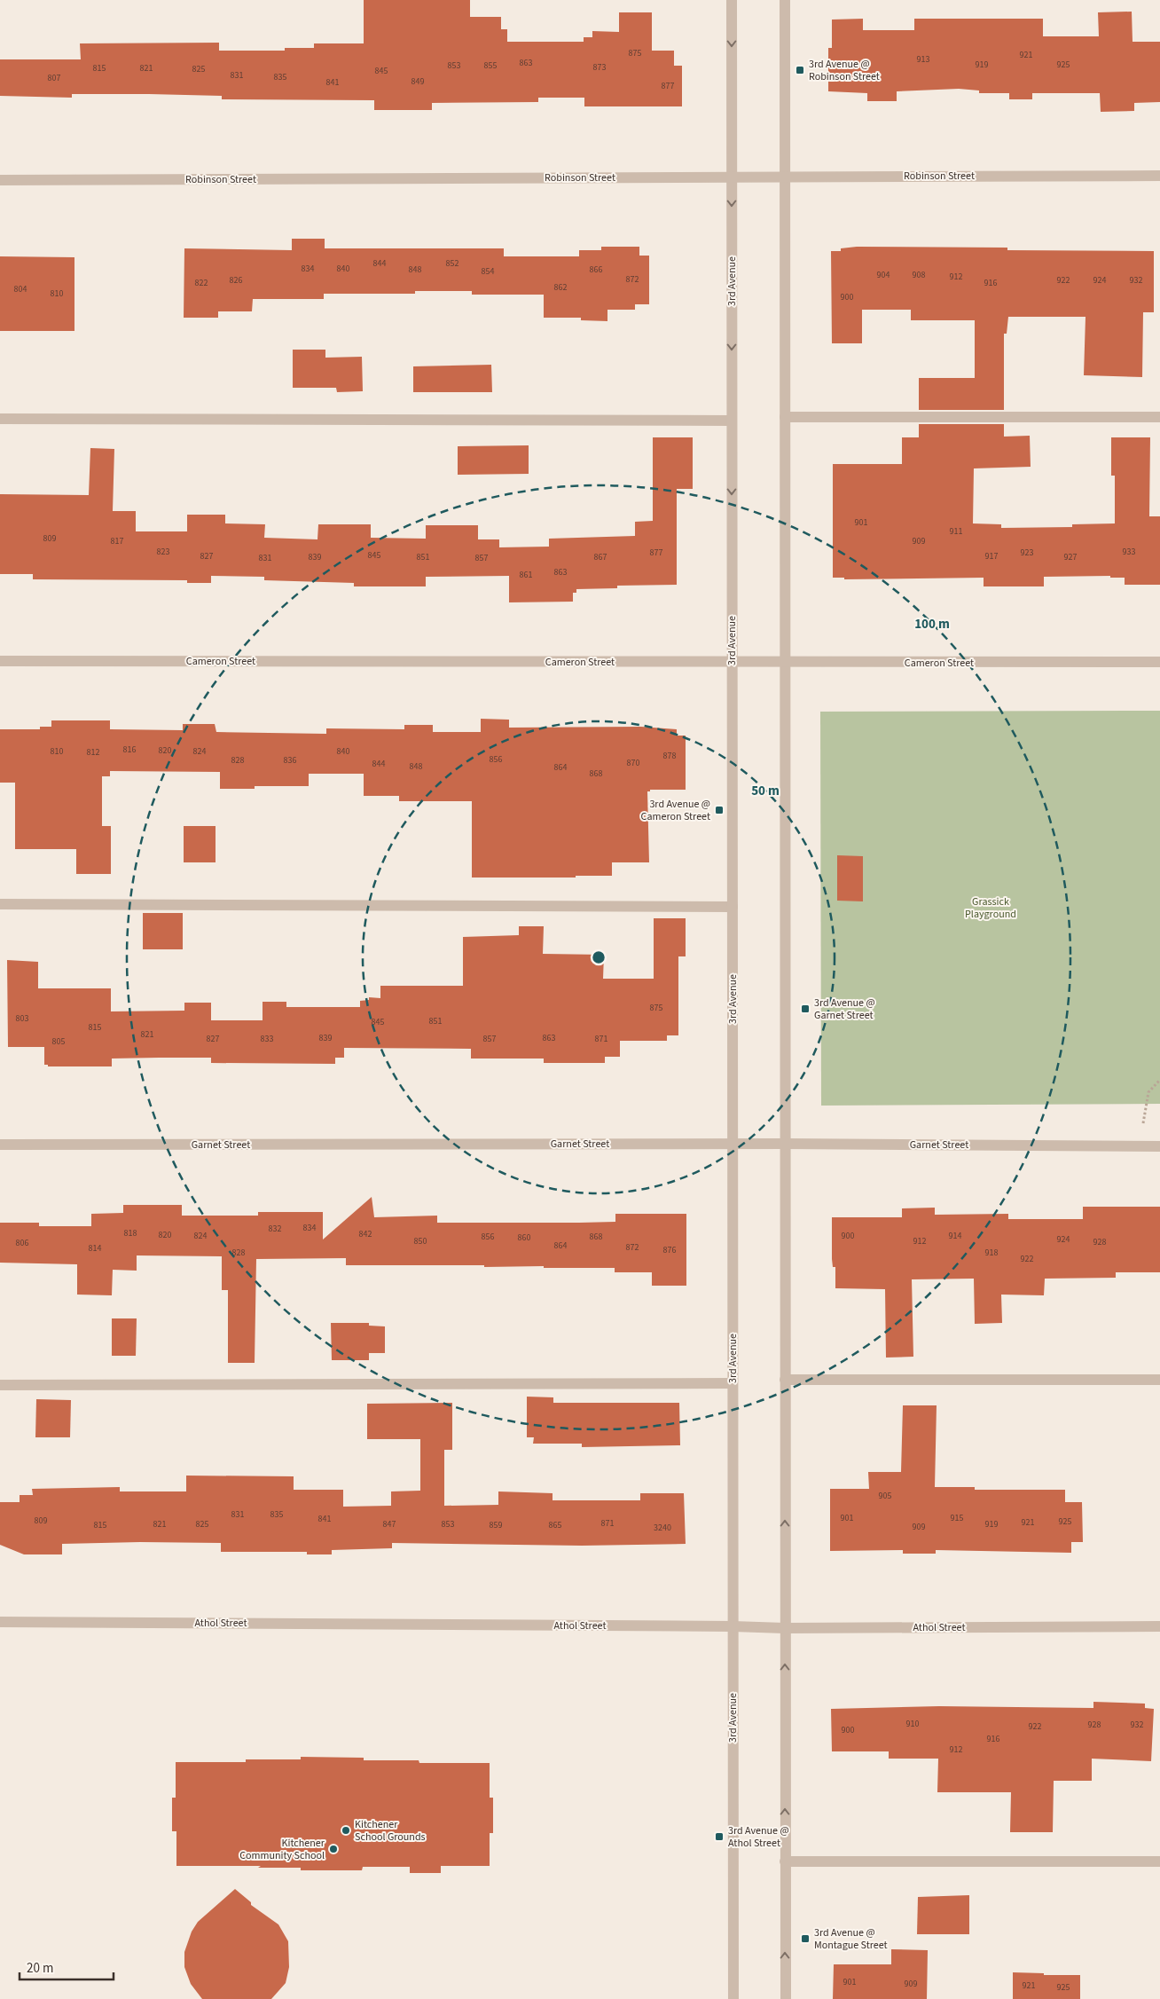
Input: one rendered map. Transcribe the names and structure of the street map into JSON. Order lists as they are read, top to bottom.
{
  "streets": {
    "street": [
      "Robinson Street",
      "3rd Avenue",
      "Cameron Street",
      "Garnet Street",
      "Athol Street"
    ]
  },
  "crossings": [
    ["Robinson Street", "3rd Avenue"],
    ["3rd Avenue", "Cameron Street"],
    ["3rd Avenue", "Garnet Street"],
    ["3rd Avenue", "Athol Street"]
  ],
  "parks": ["Grassick Playground"],
  "places": {
    "transit": [
      "3rd Avenue @ Robinson Street",
      "3rd Avenue @ Cameron Street",
      "3rd Avenue @ Garnet Street",
      "3rd Avenue @ Athol Street",
      "3rd Avenue @ Montague Street"
    ],
    "other": ["Kitchener School Grounds", "Kitchener Community School"]
  },
  "house_numbers": [
    "875",
    "921",
    "913",
    "863",
    "919",
    "925",
    "853",
    "855",
    "873",
    "815",
    "821",
    "825",
    "845",
    "831",
    "835",
    "807",
    "849",
    "841",
    "877",
    "844",
    "852",
    "834",
    "840",
    "848",
    "866",
    "854",
    "904",
    "908",
    "912",
    "872",
    "826",
    "922",
    "924",
    "932",
    "822",
    "916",
    "862",
    "804",
    "810",
    "900",
    "901",
    "911",
    "809",
    "817",
    "909",
    "823",
    "933",
    "877",
    "923",
    "845",
    "827",
    "917",
    "839",
    "851",
    "867",
    "927",
    "831",
    "857",
    "863",
    "861",
    "816",
    "820",
    "810",
    "824",
    "840",
    "812",
    "878",
    "856",
    "828",
    "836",
    "870",
    "844",
    "848",
    "864",
    "868",
    "875",
    "803",
    "851",
    "845",
    "815",
    "821",
    "839",
    "863",
    "827",
    "833",
    "857",
    "871",
    "805",
    "834",
    "832",
    "818",
    "842",
    "820",
    "824",
    "900",
    "914",
    "856",
    "868",
    "860",
    "924",
    "850",
    "912",
    "928",
    "806",
    "864",
    "872",
    "814",
    "876",
    "828",
    "918",
    "922",
    "905",
    "831",
    "835",
    "901",
    "915",
    "841",
    "809",
    "925",
    "921",
    "871",
    "821",
    "825",
    "847",
    "853",
    "919",
    "815",
    "859",
    "865",
    "909",
    "3240",
    "910",
    "928",
    "932",
    "922",
    "900",
    "916",
    "912",
    "901",
    "909",
    "921",
    "925"
  ],
  "scale_bar": "20 m",
  "rings": ["100 m", "50 m"]
}
